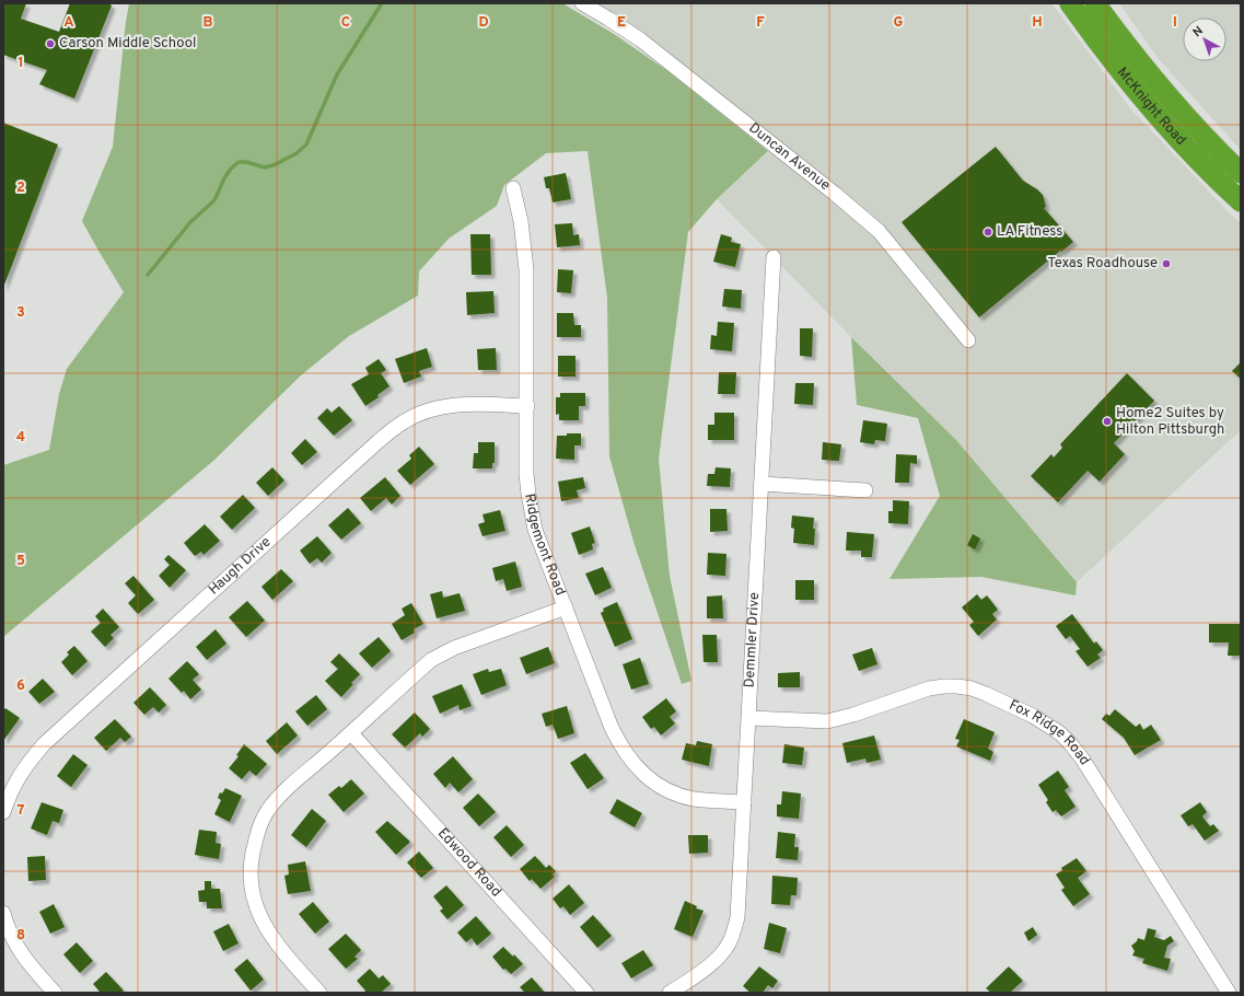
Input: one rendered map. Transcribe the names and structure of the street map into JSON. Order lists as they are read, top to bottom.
{
  "streets": {
    "highway": ["McKnight Road"],
    "street": [
      "Duncan Avenue",
      "Ridgemont Road",
      "Haugh Drive",
      "Demmler Drive",
      "Fox Ridge Road",
      "Edwood Road"
    ]
  },
  "crossings": [
    ["Ridgemont Road", "Haugh Drive"],
    ["Ridgemont Road", "Demmler Drive"],
    ["Demmler Drive", "Fox Ridge Road"]
  ],
  "places": [
    "Carson Middle School",
    "LA Fitness",
    "Texas Roadhouse",
    "Home2 Suites by Hilton Pittsburgh"
  ],
  "north": "top left",
  "grid": {
    "columns": [
      "A",
      "B",
      "C",
      "D",
      "E",
      "F",
      "G",
      "H",
      "I"
    ],
    "rows": [
      "1",
      "2",
      "3",
      "4",
      "5",
      "6",
      "7",
      "8"
    ]
  }
}
